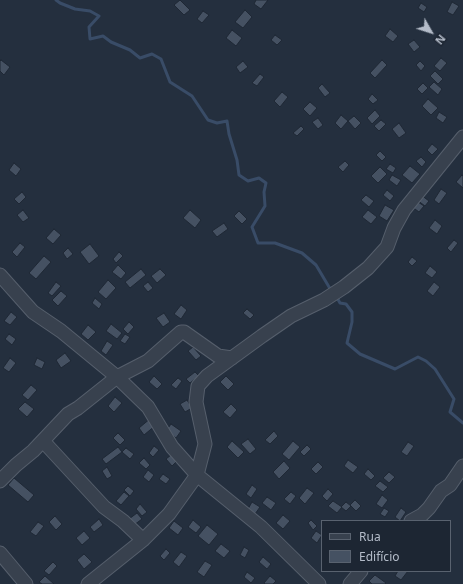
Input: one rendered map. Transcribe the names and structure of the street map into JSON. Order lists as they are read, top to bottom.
{
  "legend": ["Rua", "Edifício"],
  "north": "bottom right"
}
